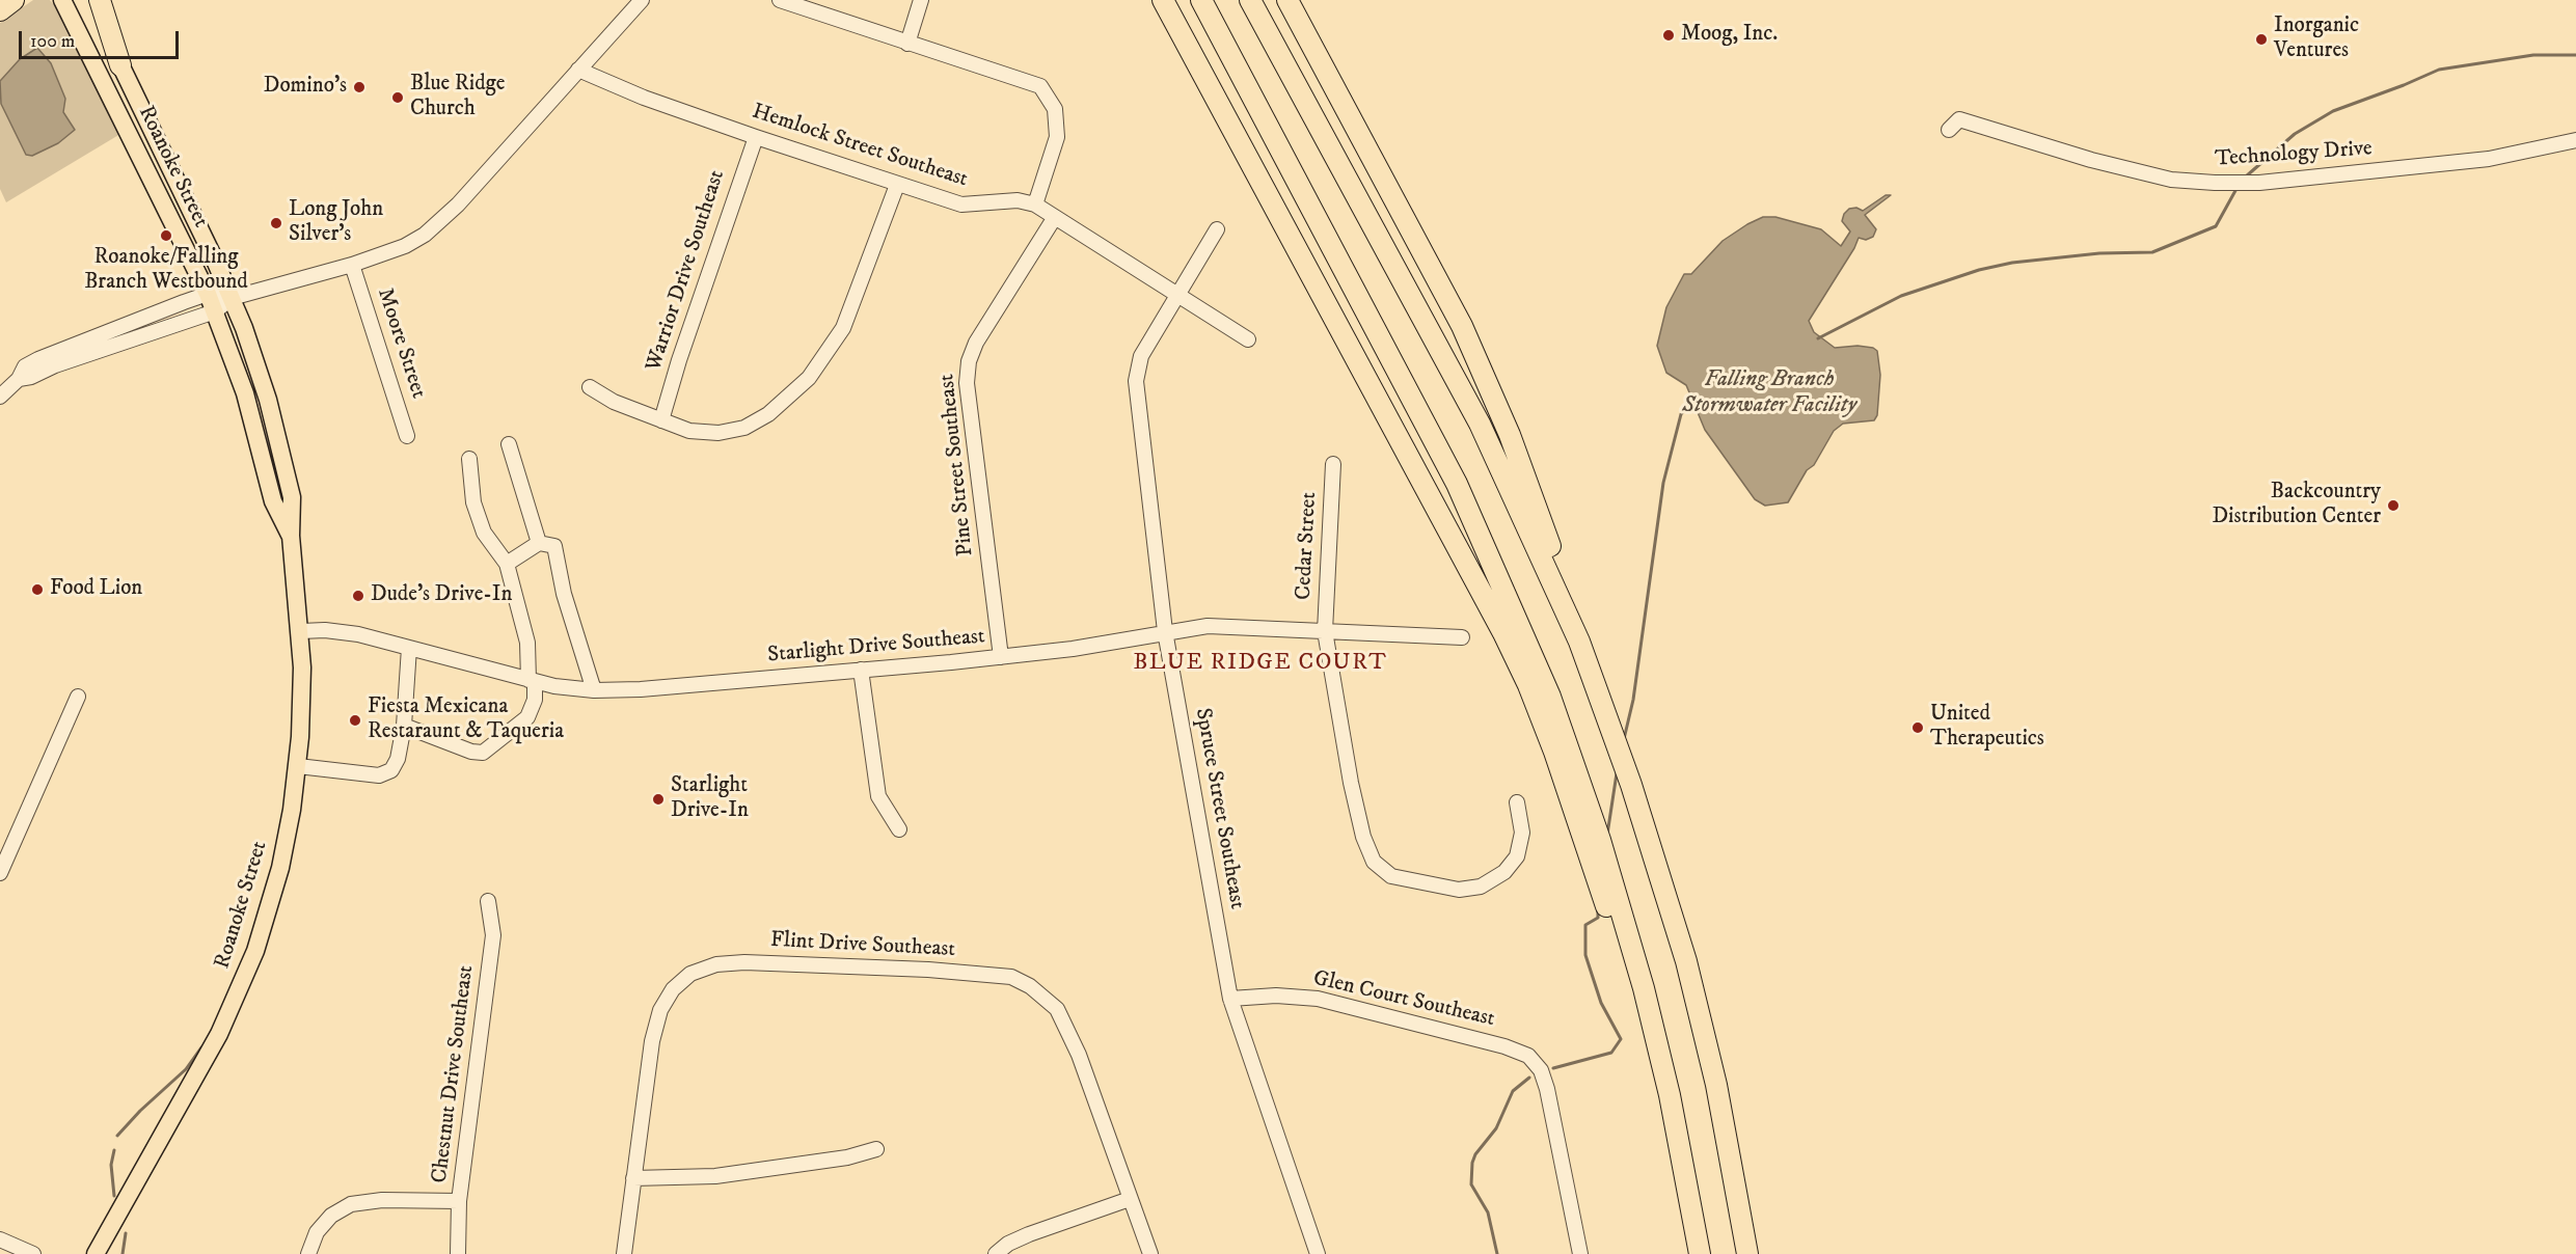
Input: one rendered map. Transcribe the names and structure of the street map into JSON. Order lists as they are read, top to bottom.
{
  "streets": {
    "main road": ["Roanoke Street"],
    "street": [
      "Hemlock Street Southeast",
      "Technology Drive",
      "Warrior Drive Southeast",
      "Moore Street",
      "Pine Street Southeast",
      "Cedar Street",
      "Starlight Drive Southeast",
      "Spruce Street Southeast",
      "Flint Drive Southeast",
      "Glen Court Southeast",
      "Chestnut Drive Southeast"
    ]
  },
  "crossings": [
    ["Hemlock Street Southeast", "Warrior Drive Southeast"],
    ["Hemlock Street Southeast", "Pine Street Southeast"],
    ["Hemlock Street Southeast", "Spruce Street Southeast"],
    ["Roanoke Street", "Starlight Drive Southeast"],
    ["Pine Street Southeast", "Starlight Drive Southeast"],
    ["Cedar Street", "Starlight Drive Southeast"],
    ["Starlight Drive Southeast", "Spruce Street Southeast"],
    ["Spruce Street Southeast", "Glen Court Southeast"]
  ],
  "districts": ["BLUE RIDGE COURT"],
  "water": ["Falling Branch Stormwater Facility"],
  "places": [
    "Moog, Inc.",
    "Inorganic Ventures",
    "Domino's",
    "Blue Ridge Church",
    "Long John Silver's",
    "Roanoke/Falling Branch Westbound",
    "Backcountry Distribution Center",
    "Food Lion",
    "Dude's Drive-In",
    "Fiesta Mexicana Restaraunt & Taqueria",
    "United Therapeutics",
    "Starlight Drive-In"
  ],
  "scale_bar": "100 m"
}
